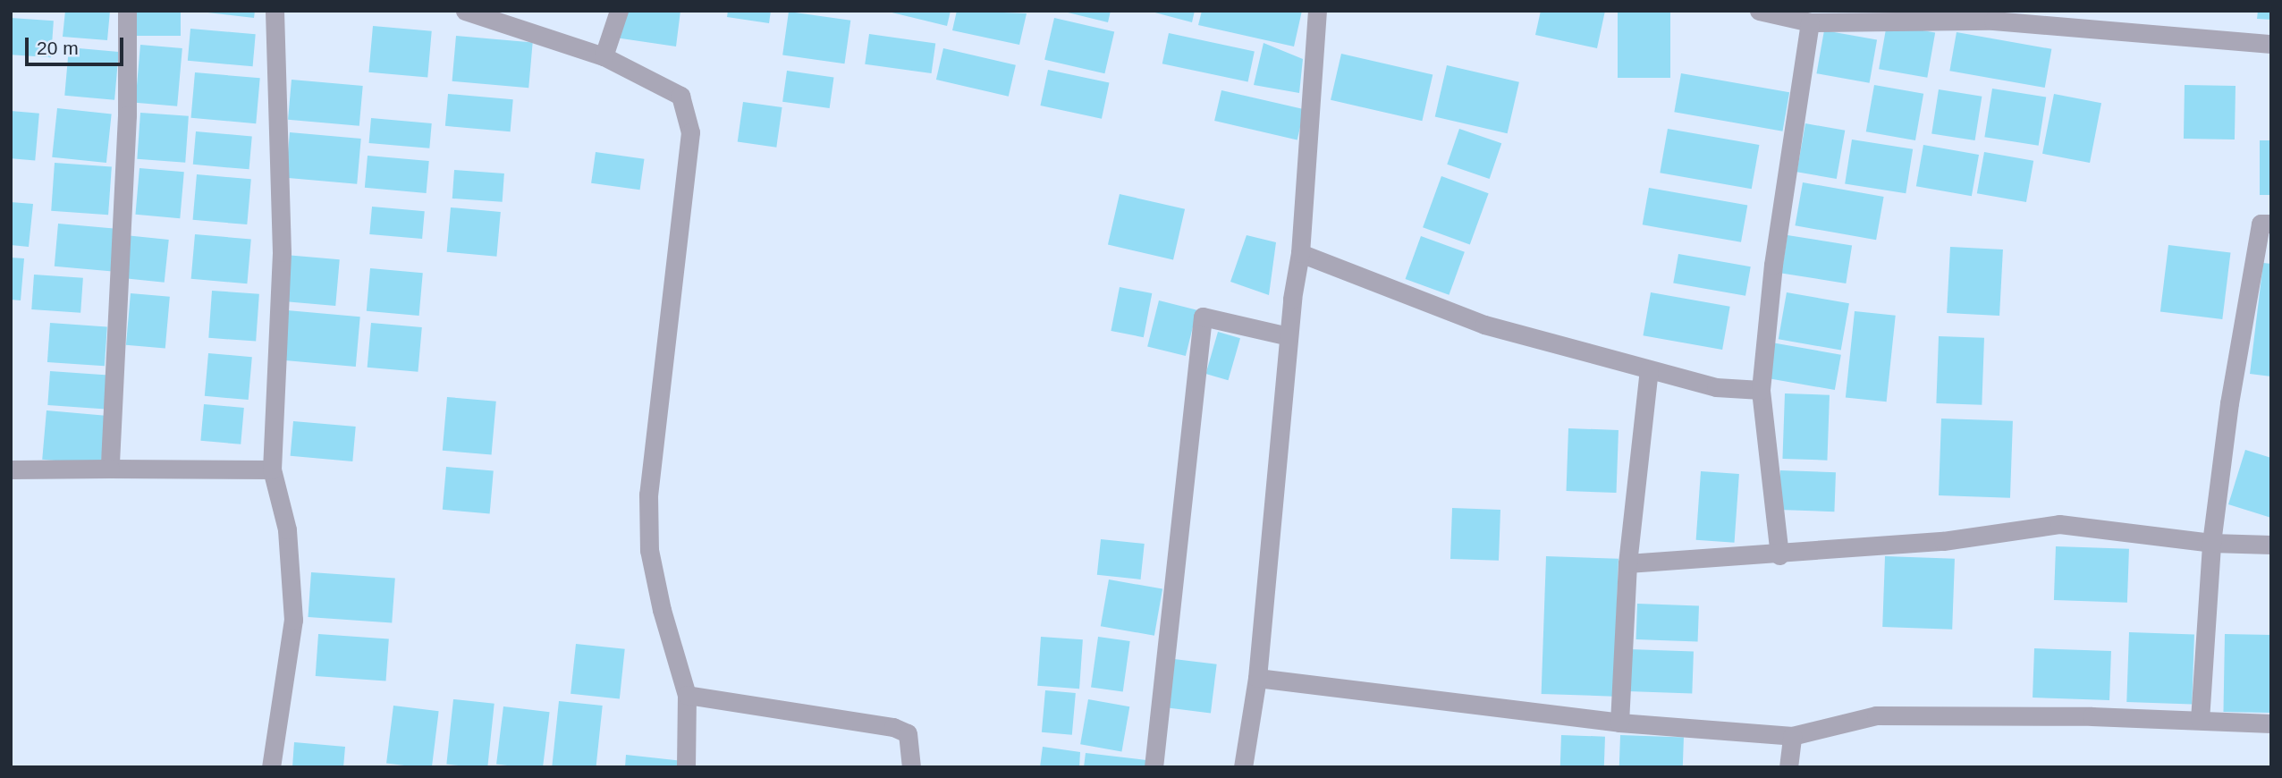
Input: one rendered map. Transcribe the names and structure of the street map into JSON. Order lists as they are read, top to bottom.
{
  "scale_bar": "20 m"
}
